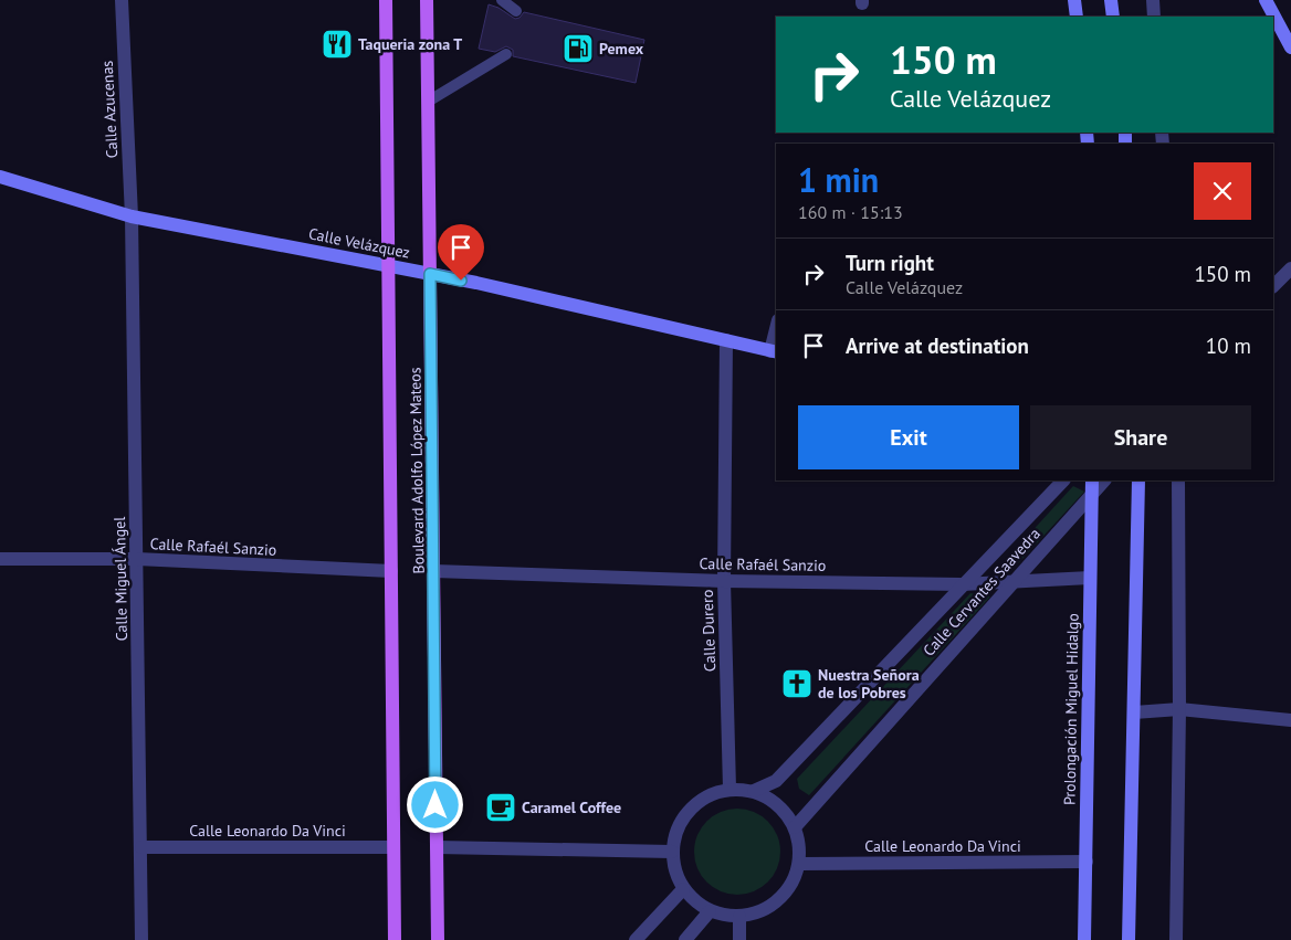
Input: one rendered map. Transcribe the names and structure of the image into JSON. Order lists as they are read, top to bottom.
{
  "streets": {
    "main road": ["Boulevard Adolfo López Mateos"],
    "street": [
      "Calle Azucenas",
      "Calle Velázquez",
      "Calle Rafaél Sanzio",
      "Calle Miguel Ángel",
      "Calle Cervantes Saavedra",
      "Calle Durero",
      "Prolongación Miguel Hidalgo",
      "Calle Leonardo Da Vinci"
    ]
  },
  "crossings": [
    ["Calle Azucenas", "Calle Velázquez"],
    ["Calle Azucenas", "Calle Miguel Ángel"],
    ["Calle Velázquez", "Boulevard Adolfo López Mateos"],
    ["Calle Velázquez", "Calle Miguel Ángel"],
    ["Calle Velázquez", "Calle Durero"],
    ["Boulevard Adolfo López Mateos", "Calle Rafaél Sanzio"],
    ["Boulevard Adolfo López Mateos", "Calle Leonardo Da Vinci"],
    ["Calle Rafaél Sanzio", "Calle Miguel Ángel"],
    ["Calle Rafaél Sanzio", "Calle Cervantes Saavedra"],
    ["Calle Rafaél Sanzio", "Calle Durero"],
    ["Calle Rafaél Sanzio", "Prolongación Miguel Hidalgo"],
    ["Calle Miguel Ángel", "Calle Leonardo Da Vinci"],
    ["Calle Cervantes Saavedra", "Calle Durero"],
    ["Calle Cervantes Saavedra", "Prolongación Miguel Hidalgo"],
    ["Calle Cervantes Saavedra", "Calle Leonardo Da Vinci"],
    ["Calle Durero", "Calle Leonardo Da Vinci"],
    ["Prolongación Miguel Hidalgo", "Calle Leonardo Da Vinci"]
  ],
  "places": {
    "restaurant": ["Taqueria zona T"],
    "fuel station": ["Pemex"],
    "church": ["Nuestra Señora de los Pobres"],
    "cafe": ["Caramel Coffee"]
  },
  "page": {
    "turn": ["150 m", "Calle Velázquez"],
    "heading": ["1 min", "160 m · 15:13"],
    "list": [
      {
        "name": "Turn right",
        "note": "Calle Velázquez",
        "value": "150 m"
      },
      {
        "name": "Arrive at destination",
        "value": "10 m"
      }
    ],
    "buttons": ["Exit", "Share"]
  }
}
